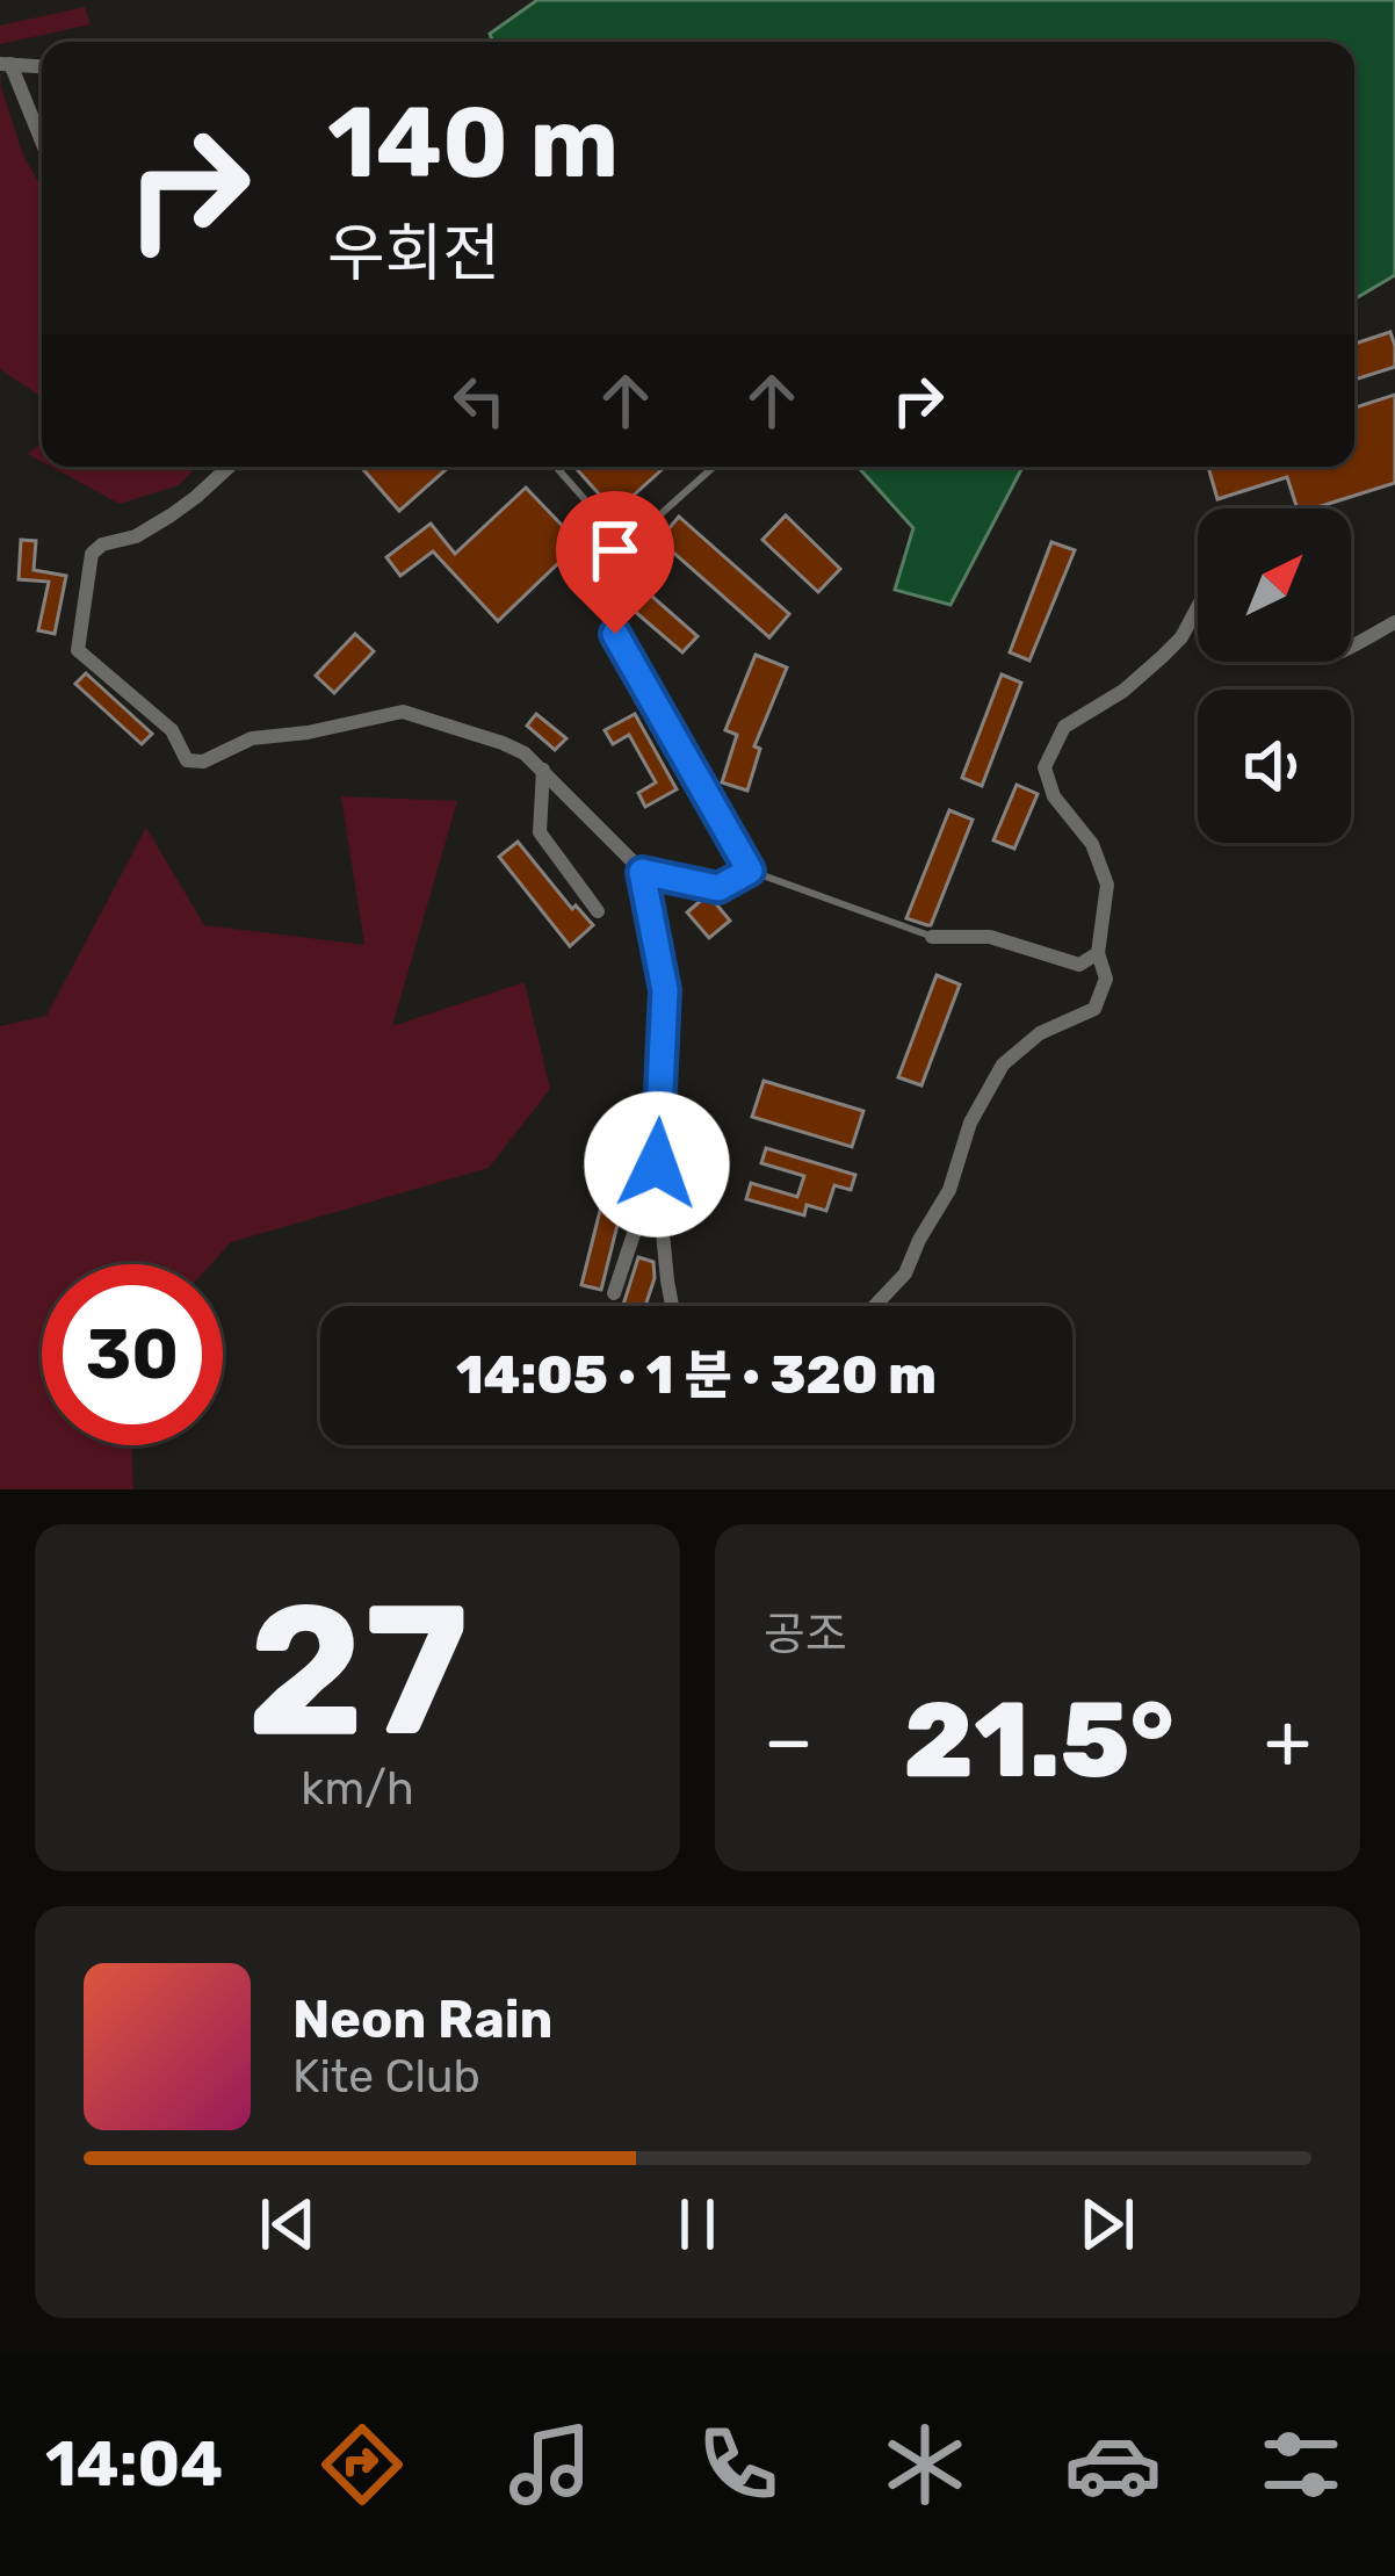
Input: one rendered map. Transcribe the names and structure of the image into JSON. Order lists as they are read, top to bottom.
{
  "north": "top right",
  "page": {
    "turn": ["140 m", "우회전"],
    "limit": "30",
    "trip": "14:05 · 1 분 · 320 m",
    "tile": [
      ["27", "km/h"],
      "공조"
    ],
    "heat": ["−", "21.5°", "+"],
    "song": ["Neon Rain", "Kite Club"],
    "tabs": "14:04"
  }
}
